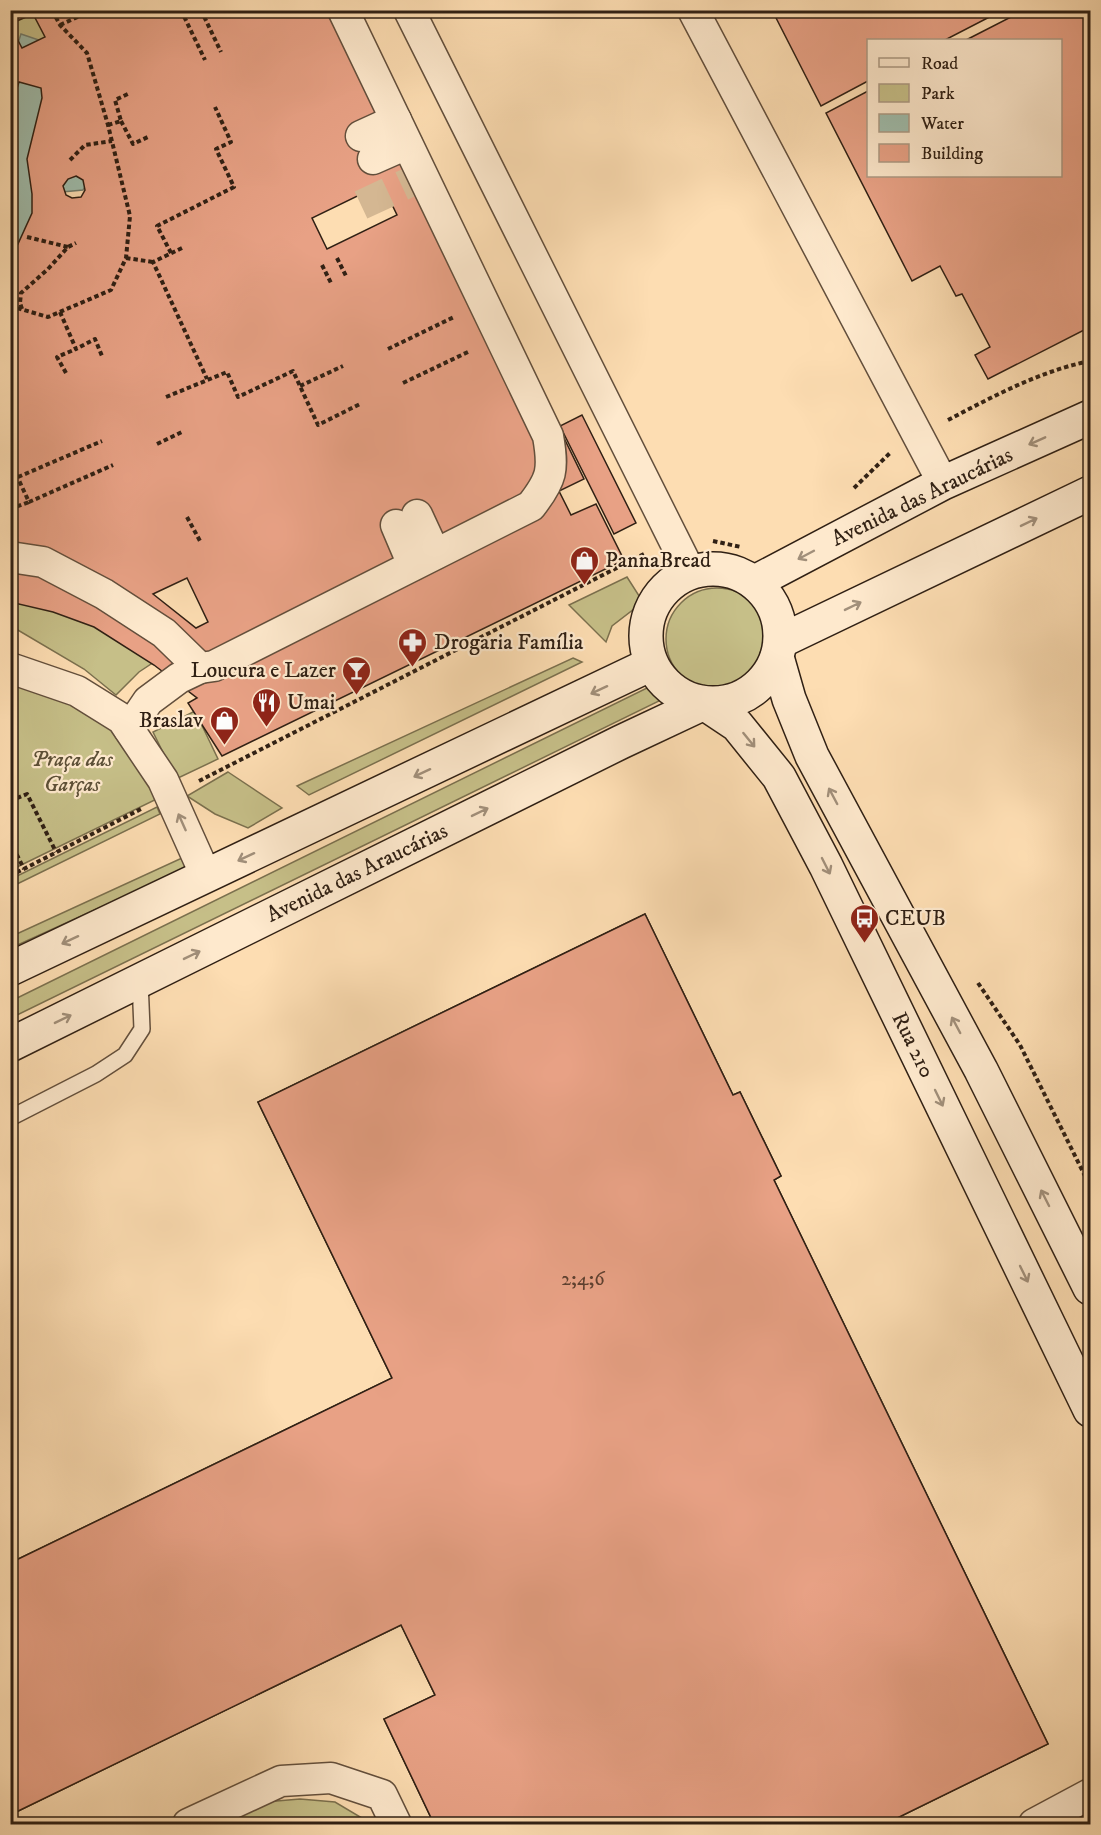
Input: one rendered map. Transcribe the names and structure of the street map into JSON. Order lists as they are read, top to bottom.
{
  "streets": {
    "main road": ["Avenida das Araucárias", "Rua 210"]
  },
  "crossings": [
    ["Avenida das Araucárias", "Rua 210"]
  ],
  "parks": ["Praça das Garças"],
  "places": {
    "shop": ["PannaBread", "Braslav"],
    "pharmacy": ["Drogaria Família"],
    "bar": ["Loucura e Lazer"],
    "restaurant": ["Umai"],
    "bus stop": ["CEUB"]
  },
  "house_numbers": ["2;4;6"],
  "legend": [
    "Road",
    "Park",
    "Water",
    "Building"
  ]
}
